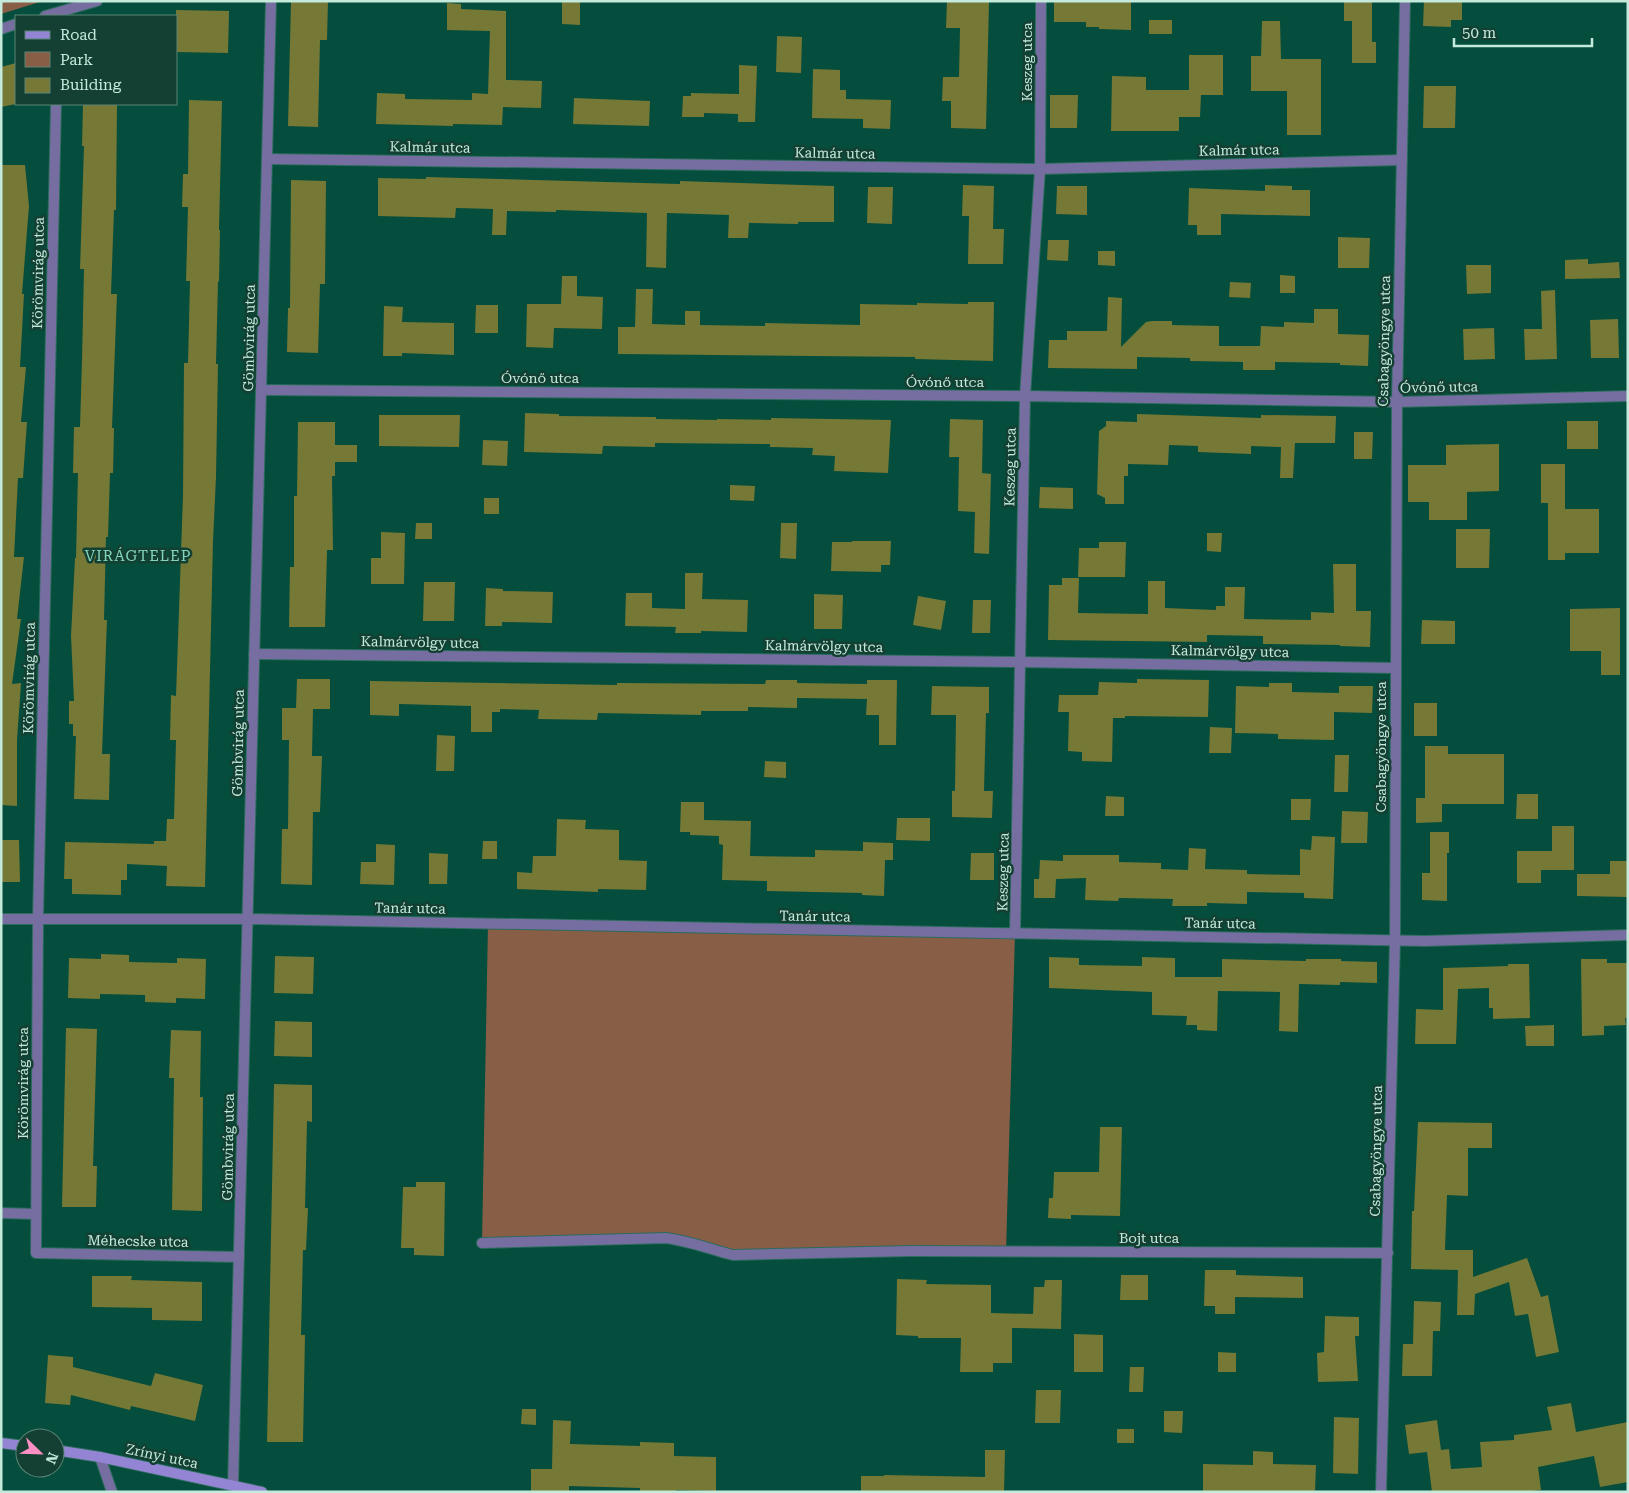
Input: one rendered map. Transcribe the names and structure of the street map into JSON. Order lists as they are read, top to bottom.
{
  "streets": {
    "main road": ["Zrínyi utca"],
    "street": [
      "Keszeg utca",
      "Kalmár utca",
      "Körömvirág utca",
      "Gömbvirág utca",
      "Csabagyöngye utca",
      "Óvónő utca",
      "Kalmárvölgy utca",
      "Tanár utca",
      "Bojt utca",
      "Méhecske utca"
    ]
  },
  "crossings": [
    ["Keszeg utca", "Kalmár utca"],
    ["Keszeg utca", "Óvónő utca"],
    ["Keszeg utca", "Kalmárvölgy utca"],
    ["Keszeg utca", "Tanár utca"],
    ["Kalmár utca", "Gömbvirág utca"],
    ["Kalmár utca", "Csabagyöngye utca"],
    ["Körömvirág utca", "Tanár utca"],
    ["Körömvirág utca", "Méhecske utca"],
    ["Gömbvirág utca", "Óvónő utca"],
    ["Gömbvirág utca", "Kalmárvölgy utca"],
    ["Gömbvirág utca", "Tanár utca"],
    ["Gömbvirág utca", "Méhecske utca"],
    ["Gömbvirág utca", "Zrínyi utca"],
    ["Csabagyöngye utca", "Óvónő utca"],
    ["Csabagyöngye utca", "Kalmárvölgy utca"],
    ["Csabagyöngye utca", "Tanár utca"],
    ["Csabagyöngye utca", "Bojt utca"]
  ],
  "districts": ["VIRÁGTELEP"],
  "legend": ["Road", "Park", "Building"],
  "scale_bar": "50 m",
  "north": "bottom right"
}
